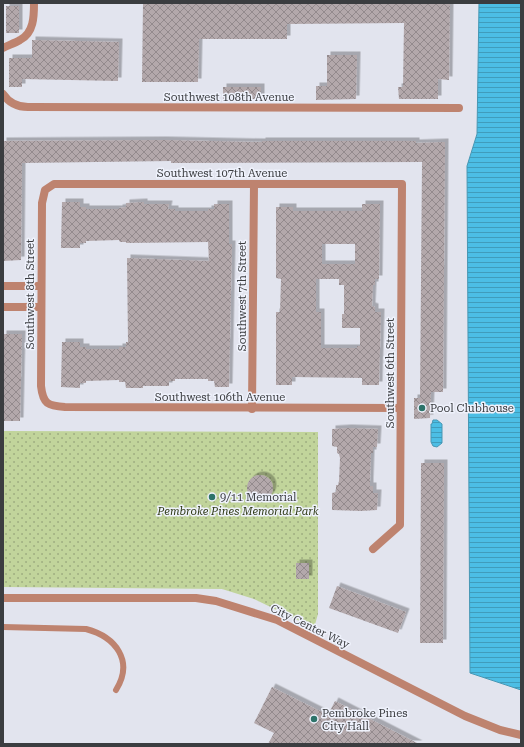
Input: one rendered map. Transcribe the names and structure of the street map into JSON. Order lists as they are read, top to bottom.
{
  "streets": {
    "street": [
      "Southwest 108th Avenue",
      "Southwest 107th Avenue",
      "Southwest 8th Street",
      "Southwest 7th Street",
      "Southwest 6th Street",
      "Southwest 106th Avenue",
      "City Center Way"
    ]
  },
  "crossings": [
    ["Southwest 107th Avenue", "Southwest 8th Street"],
    ["Southwest 107th Avenue", "Southwest 7th Street"],
    ["Southwest 107th Avenue", "Southwest 6th Street"],
    ["Southwest 8th Street", "Southwest 106th Avenue"],
    ["Southwest 7th Street", "Southwest 106th Avenue"],
    ["Southwest 6th Street", "Southwest 106th Avenue"]
  ],
  "parks": ["Pembroke Pines Memorial Park"],
  "places": ["Pool Clubhouse", "9/11 Memorial", "Pembroke Pines City Hall"]
}
